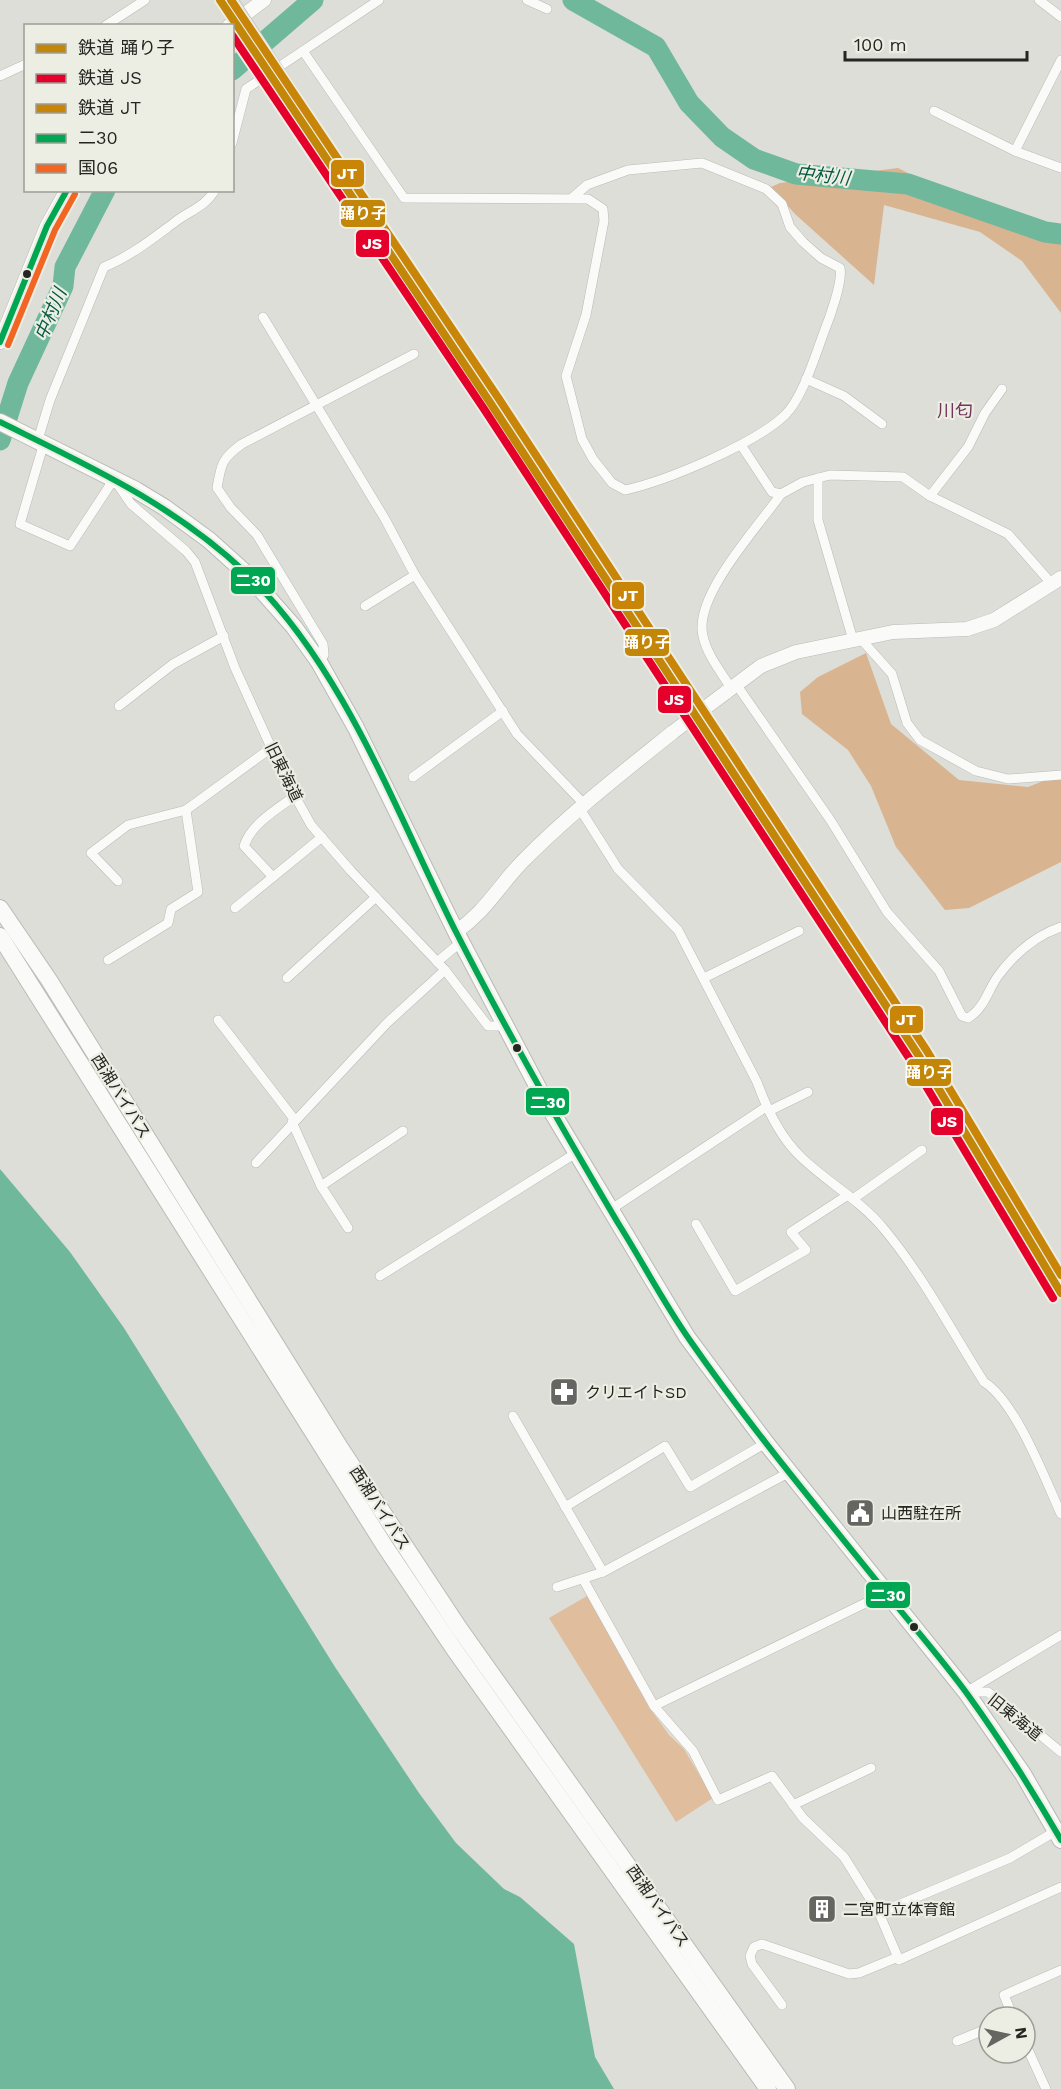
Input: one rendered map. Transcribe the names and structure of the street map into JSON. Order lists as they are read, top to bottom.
{
  "streets": {
    "highway": ["西湘バイパス"],
    "street": ["旧東海道"]
  },
  "districts": ["川匂"],
  "water": ["中村川"],
  "places": {
    "pharmacy": ["クリエイトSD"],
    "public building": ["山西駐在所"],
    "building": ["二宮町立体育館"]
  },
  "lines": [
    "rail line 踊り子",
    "rail line JT",
    "rail line JS",
    "transit line 二30",
    "transit line 国06"
  ],
  "legend": [
    "鉄道 踊り子",
    "鉄道 JS",
    "鉄道 JT",
    "二30",
    "国06"
  ],
  "scale_bar": "100 m",
  "north": "right"
}
